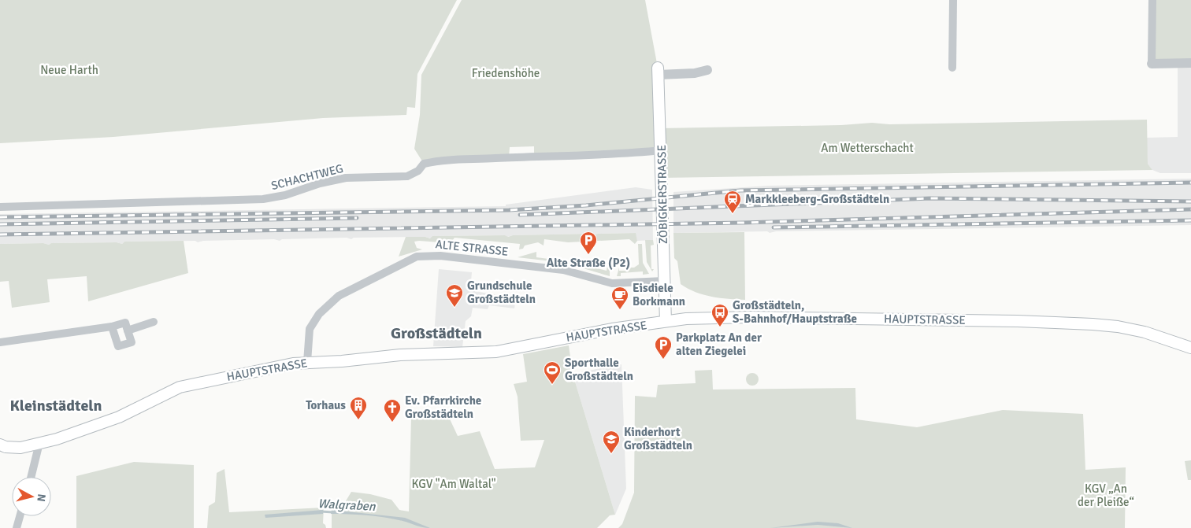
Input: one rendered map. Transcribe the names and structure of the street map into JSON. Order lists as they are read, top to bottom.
{
  "streets": {
    "main road": ["ZÖBIGKERSTRASSE", "HAUPTSTRASSE"],
    "street": ["SCHACHTWEG", "ALTE STRASSE"]
  },
  "crossings": [
    ["SCHACHTWEG", "ZÖBIGKERSTRASSE"],
    ["ZÖBIGKERSTRASSE", "ALTE STRASSE"],
    ["ZÖBIGKERSTRASSE", "HAUPTSTRASSE"],
    ["ALTE STRASSE", "HAUPTSTRASSE"]
  ],
  "districts": ["Großstädteln", "Kleinstädteln"],
  "water": ["Walgraben"],
  "parks": [
    "Neue Harth",
    "Friedenshöhe",
    "Am Wetterschacht",
    "KGV \"Am Waltal\"",
    "KGV „An der Pleiße“"
  ],
  "places": {
    "station": ["Markkleeberg-Großstädteln"],
    "parking": ["Alte Straße (P2)", "Parkplatz An der alten Ziegelei"],
    "school or university": ["Grundschule Großstädteln", "Kinderhort Großstädteln"],
    "cafe": ["Eisdiele Borkmann"],
    "bus stop": ["Großstädteln, S-Bahnhof/Hauptstraße"],
    "sports": ["Sporthalle Großstädteln"],
    "building": ["Torhaus"],
    "church": ["Ev. Pfarrkirche Großstädteln"]
  },
  "north": "right"
}
